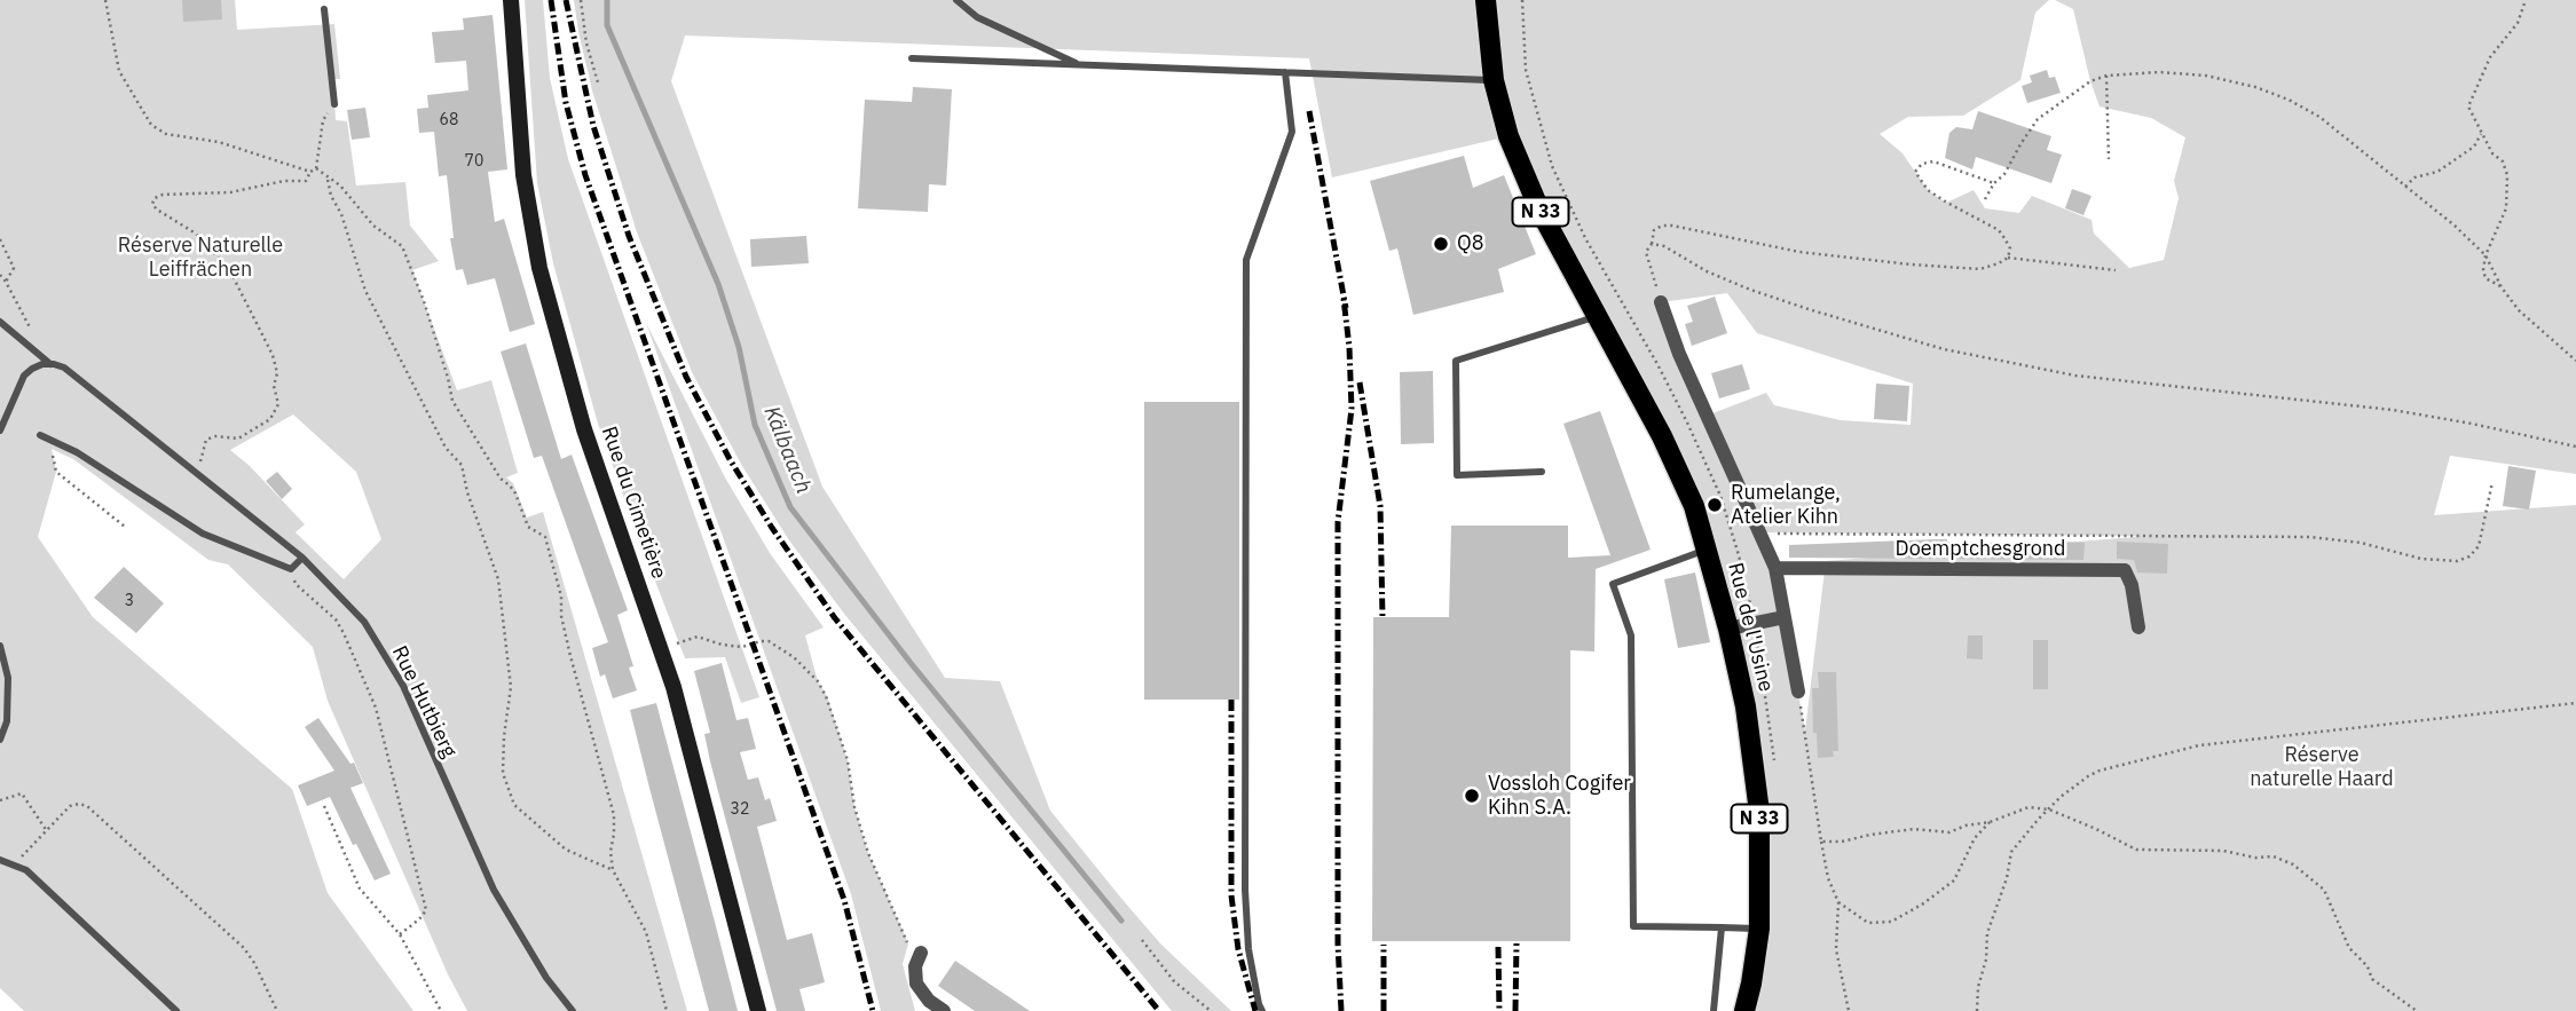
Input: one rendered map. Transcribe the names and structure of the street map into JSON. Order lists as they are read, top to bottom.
{
  "streets": {
    "main road": ["N 33", "Rue du Cimetière", "Rue de l'Usine"],
    "street": ["Doemptchesgrond"],
    "lane": ["Rue Hutbierg"]
  },
  "crossings": [
    ["N 33", "Rue de l'Usine"]
  ],
  "water": ["Kälbaach"],
  "parks": ["Réserve Naturelle Leiffrächen", "Réserve naturelle Haard"],
  "places": ["Q8", "Rumelange, Atelier Kihn", "Vossloh Cogifer Kihn S.A."],
  "house_numbers": [
    "68",
    "70",
    "3",
    "32"
  ]
}
